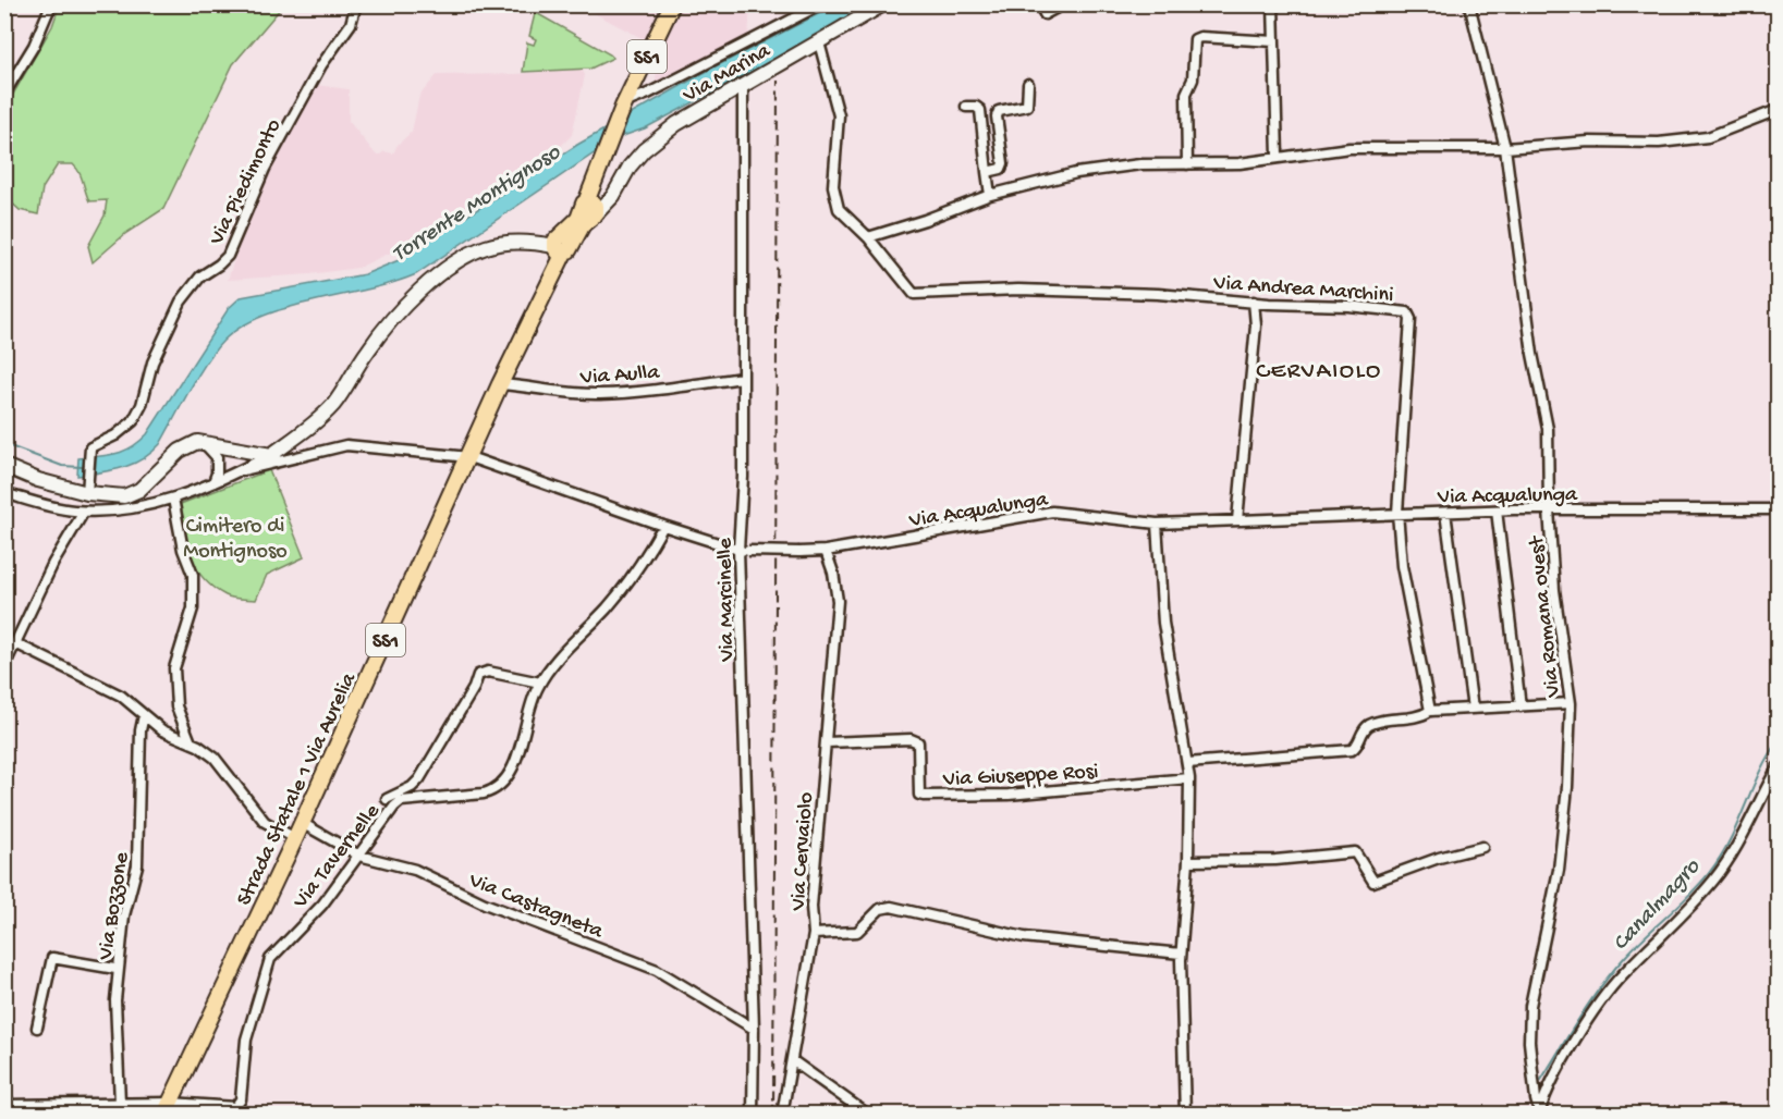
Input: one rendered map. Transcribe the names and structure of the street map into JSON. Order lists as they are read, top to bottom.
{
  "streets": {
    "main road": ["SS1", "Strada Statale 1 Via Aurelia"],
    "street": [
      "Via Marina",
      "Via Piedimonto",
      "Via Andrea Marchini",
      "Via Aulla",
      "Via Acqualunga",
      "Via Marcinelle",
      "Via Romana ovest",
      "Via Giuseppe Rosi",
      "Via Cervaiolo",
      "Via Tavernelle",
      "Via Castagneta",
      "Via Bozzone"
    ]
  },
  "crossings": [
    ["Via Marina", "Via Marcinelle"],
    ["Via Marina", "Strada Statale 1 Via Aurelia"],
    ["Via Andrea Marchini", "Via Acqualunga"],
    ["Via Aulla", "Via Marcinelle"],
    ["Via Aulla", "Strada Statale 1 Via Aurelia"],
    ["Via Acqualunga", "Via Marcinelle"],
    ["Via Acqualunga", "Via Romana ovest"],
    ["Via Acqualunga", "Strada Statale 1 Via Aurelia"],
    ["Via Acqualunga", "Via Cervaiolo"],
    ["Via Acqualunga", "Via Tavernelle"],
    ["Via Marcinelle", "Via Castagneta"],
    ["Via Giuseppe Rosi", "Via Cervaiolo"],
    ["Strada Statale 1 Via Aurelia", "Via Tavernelle"],
    ["Strada Statale 1 Via Aurelia", "Via Castagneta"],
    ["Via Tavernelle", "Via Castagneta"],
    ["Via Tavernelle", "Via Bozzone"]
  ],
  "districts": ["CERVAIOLO"],
  "water": ["Torrente Montignoso", "Canalmagro"],
  "parks": ["Cimitero di Montignoso"]
}
